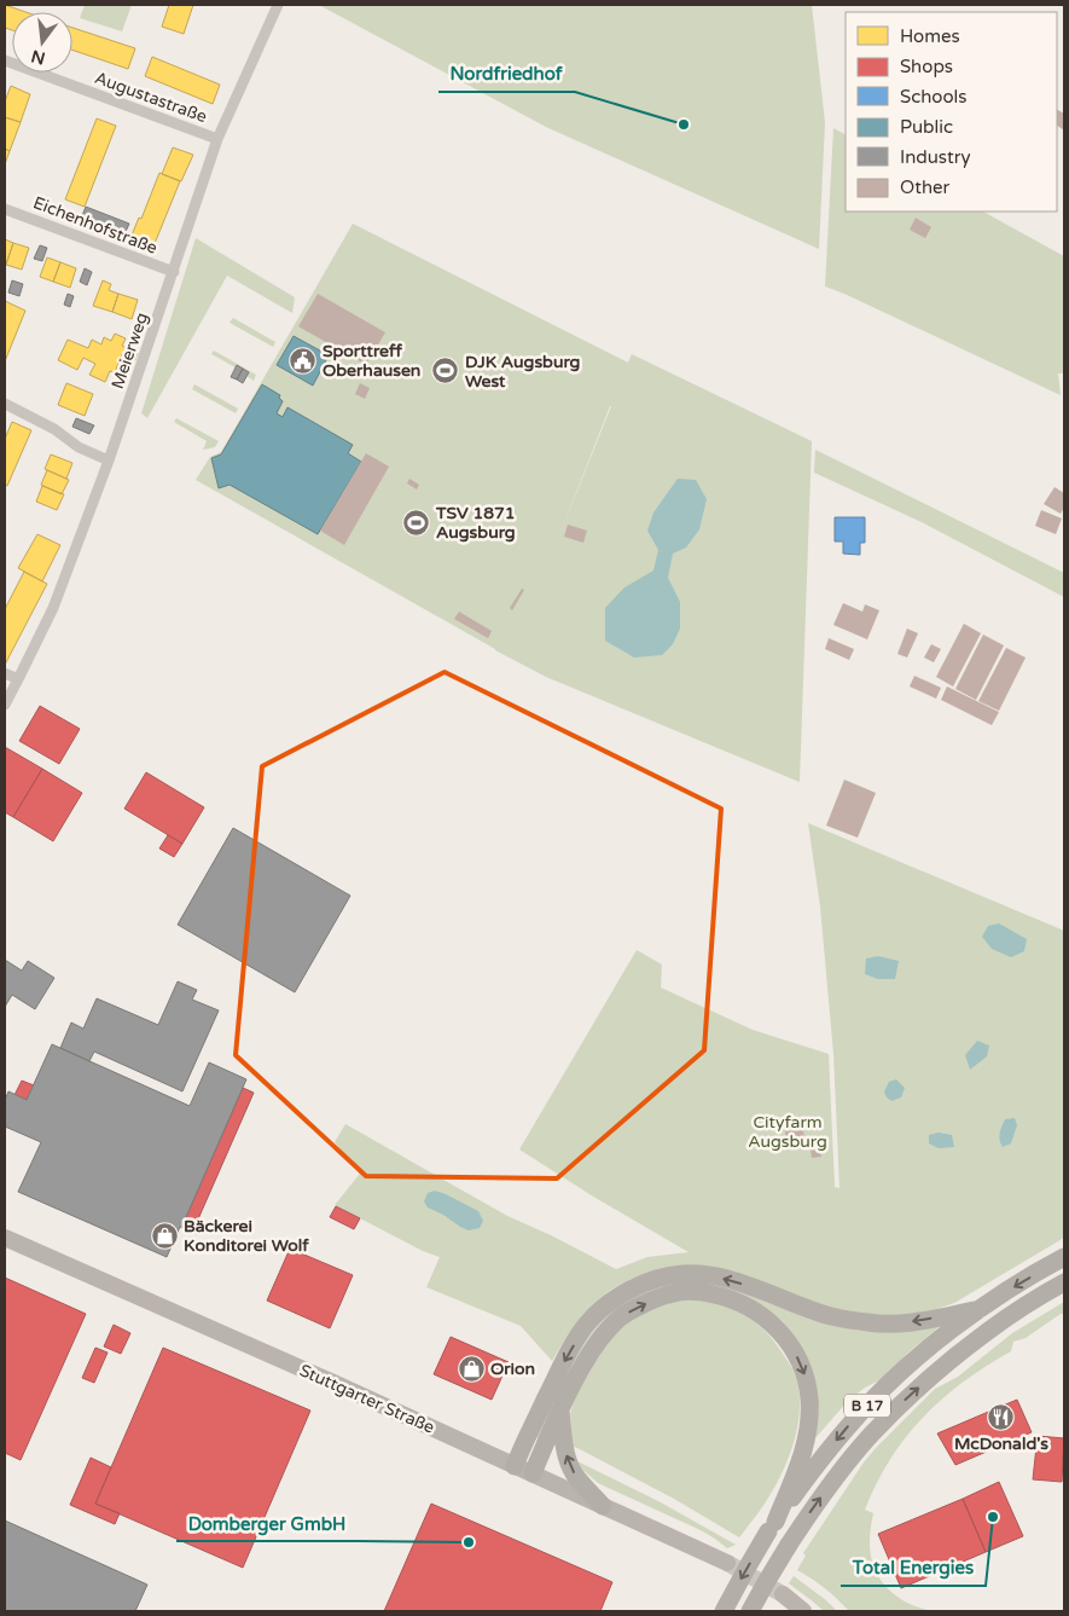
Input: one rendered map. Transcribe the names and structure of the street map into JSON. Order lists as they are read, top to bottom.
{
  "streets": {
    "highway": ["B 17"],
    "main road": ["Stuttgarter Straße"],
    "street": ["Augustastraße", "Eichenhofstraße", "Meierweg"]
  },
  "crossings": [
    ["Augustastraße", "Meierweg"],
    ["Eichenhofstraße", "Meierweg"]
  ],
  "parks": ["Cityfarm Augsburg"],
  "places": {
    "other": ["Nordfriedhof", "Total Energies", "Domberger GmbH"],
    "public building": ["Sporttreff Oberhausen"],
    "sports": ["DJK Augsburg West", "TSV 1871 Augsburg"],
    "shop": ["Bäckerei Konditorei Wolf", "Orion"],
    "restaurant": ["McDonald's"]
  },
  "legend": [
    "Homes",
    "Shops",
    "Schools",
    "Public",
    "Industry",
    "Other"
  ],
  "north": "bottom"
}
